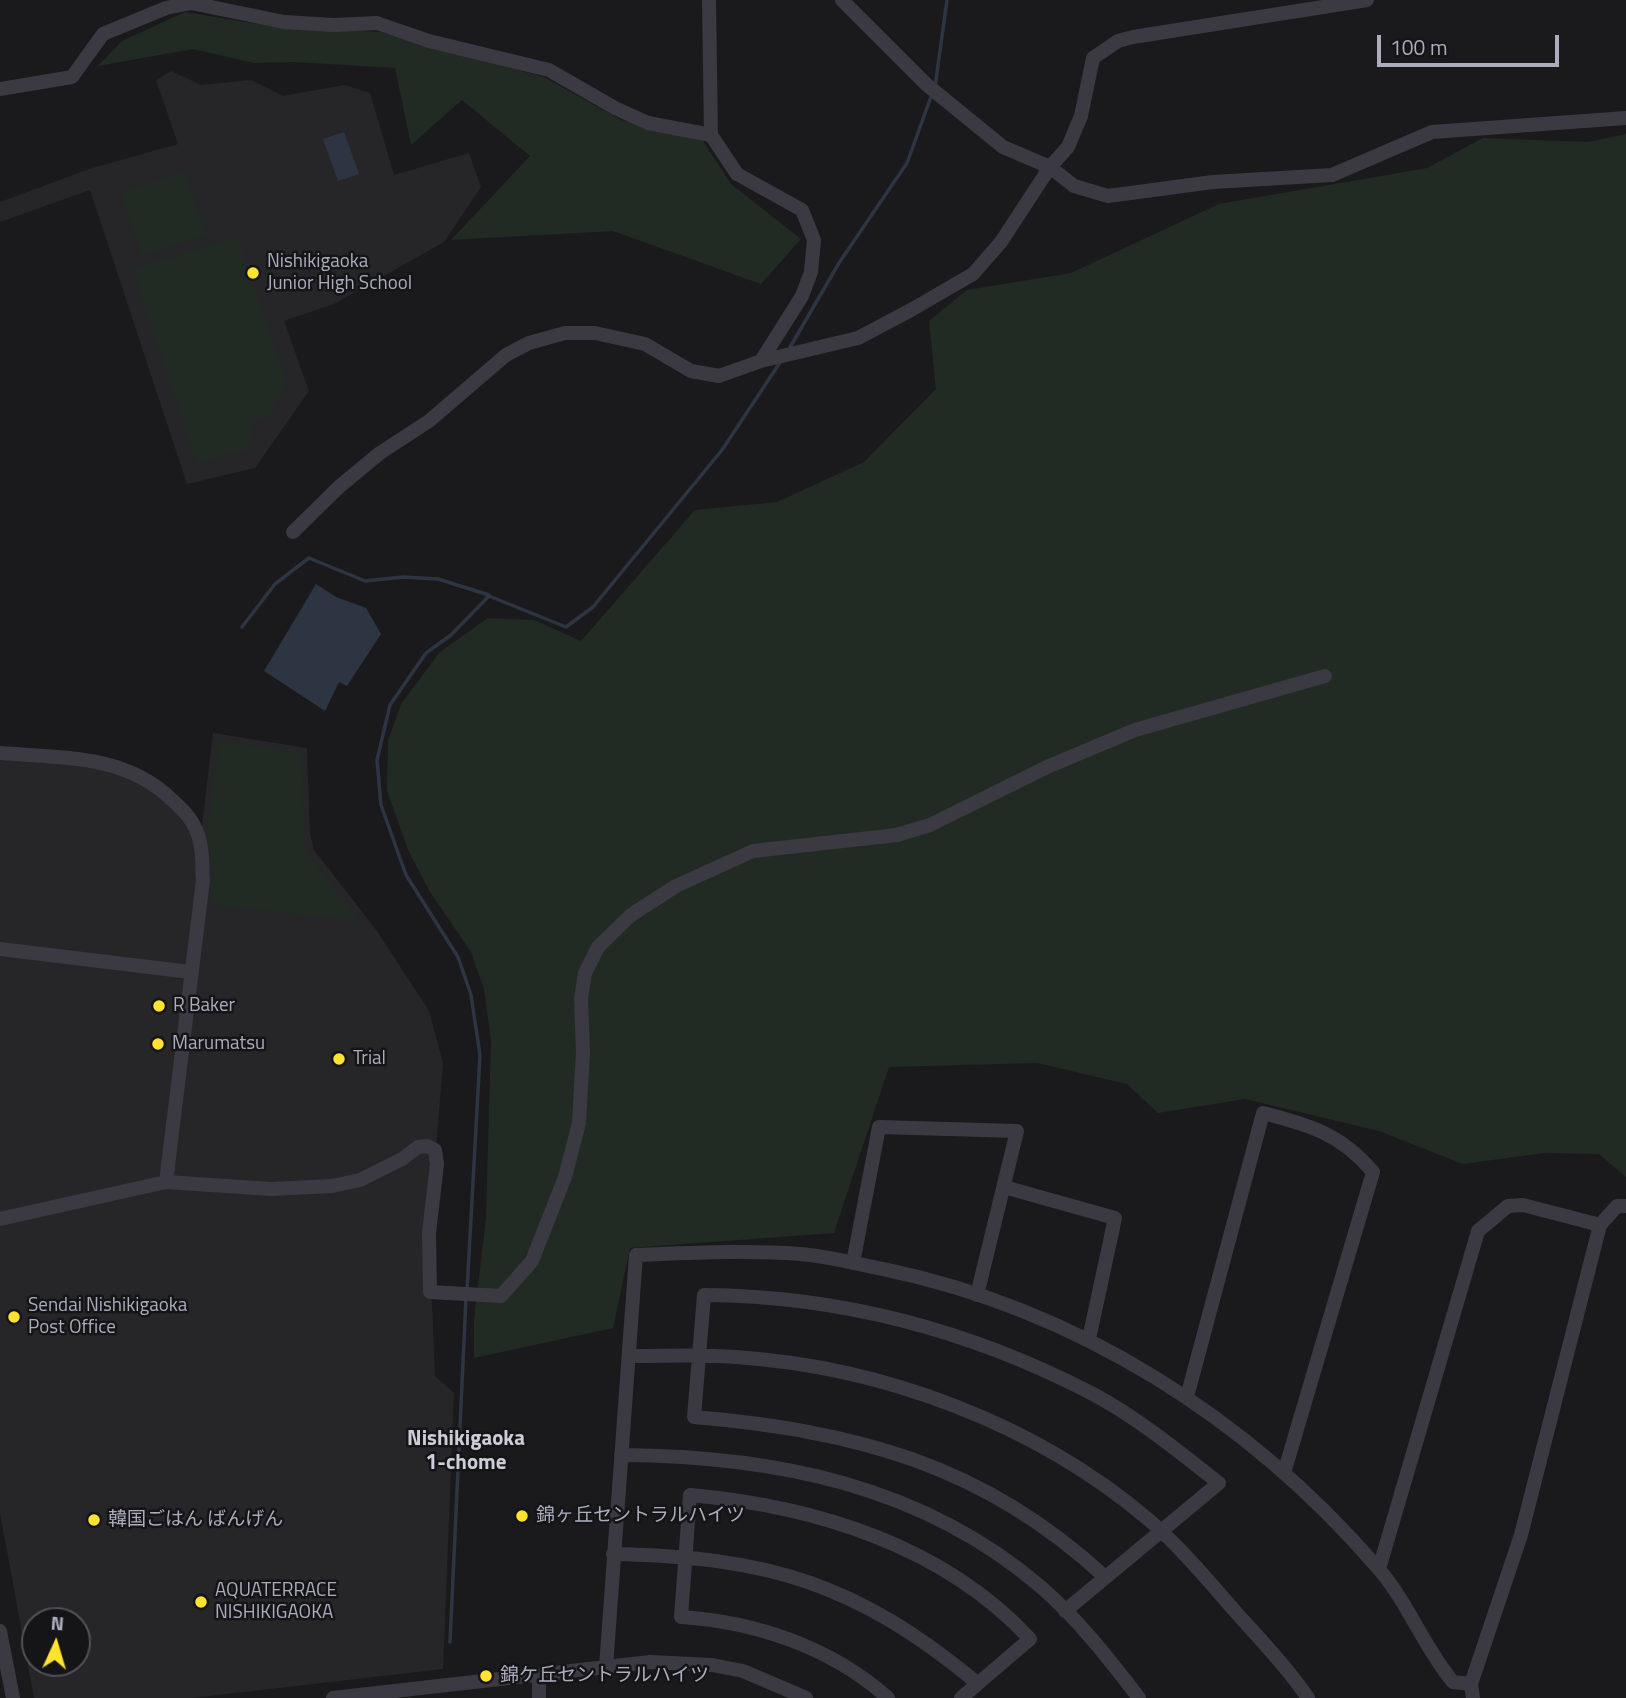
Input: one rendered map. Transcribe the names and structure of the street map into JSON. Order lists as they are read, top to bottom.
{
  "districts": ["Nishikigaoka 1-chome"],
  "places": [
    "Nishikigaoka Junior High School",
    "R Baker",
    "Marumatsu",
    "Trial",
    "Sendai Nishikigaoka Post Office",
    "錦ヶ丘セントラルハイツ",
    "韓国ごはん ばんげん",
    "AQUATERRACE NISHIKIGAOKA",
    "錦ケ丘セントラルハイツ"
  ],
  "scale_bar": "100 m",
  "north": "top"
}
